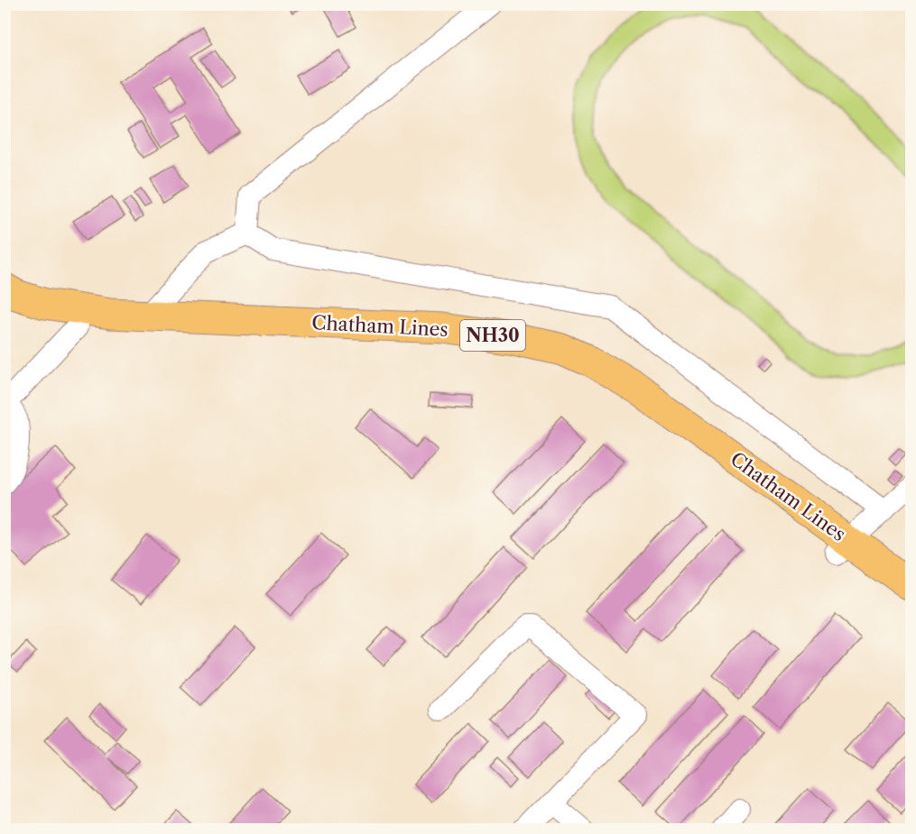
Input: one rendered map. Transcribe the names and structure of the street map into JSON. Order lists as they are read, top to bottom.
{
  "streets": {
    "highway": ["Chatham Lines", "NH30"]
  }
}
